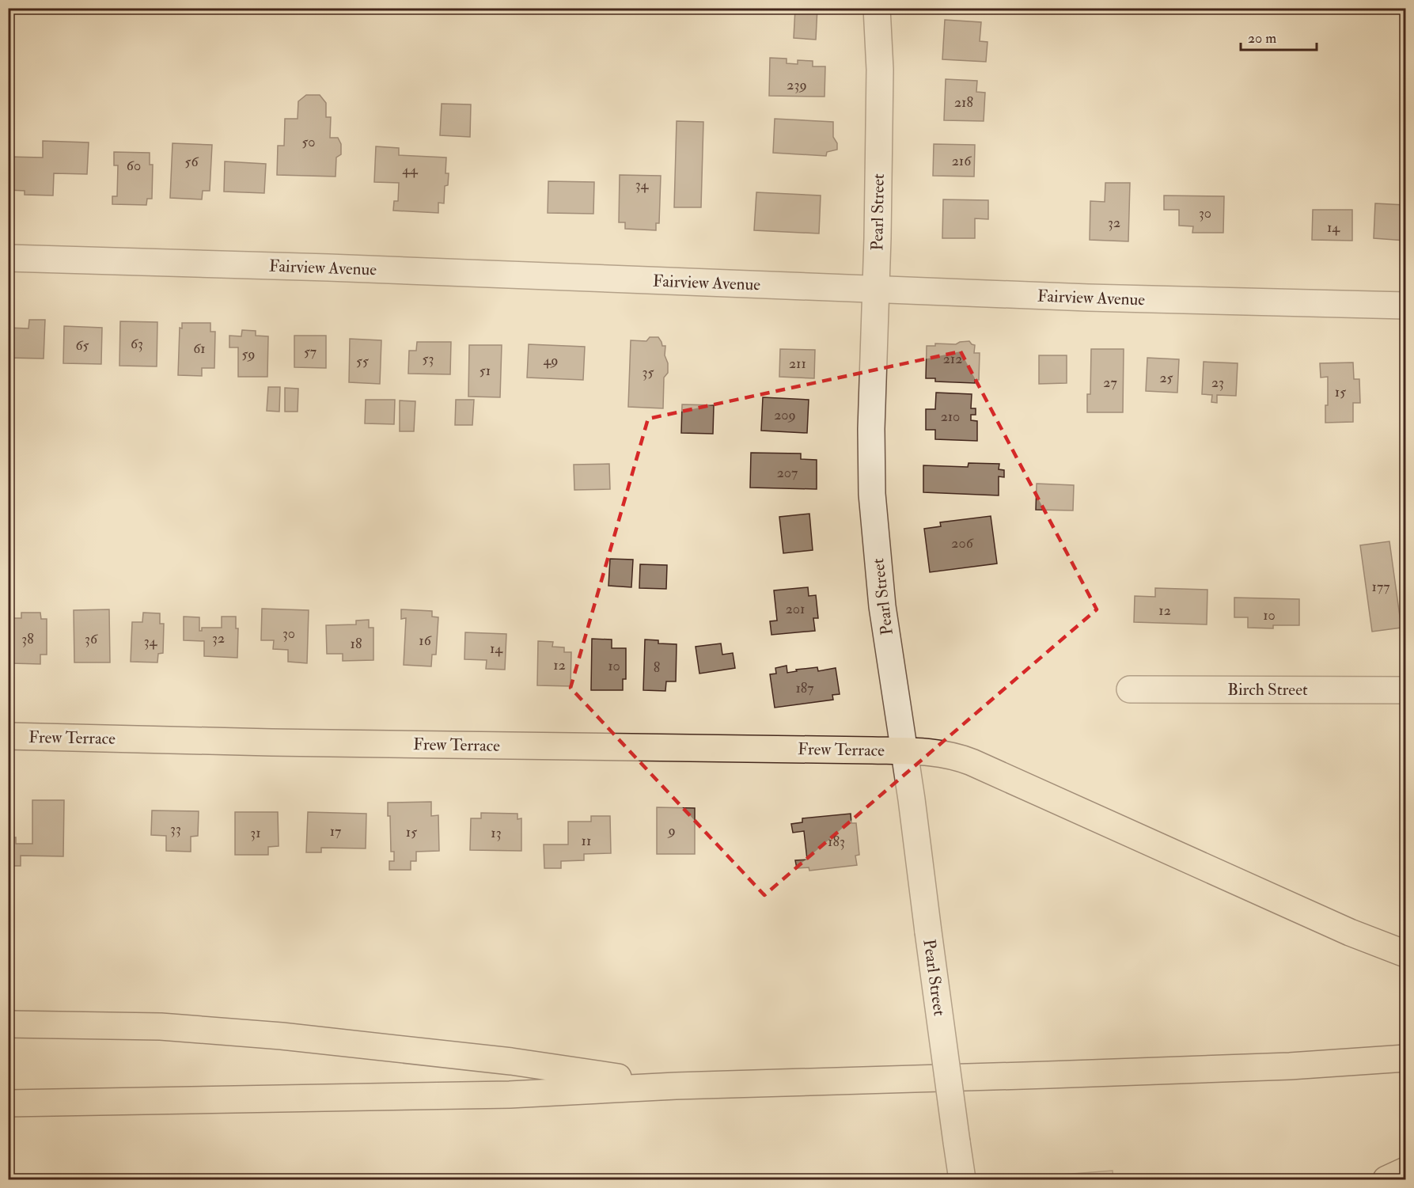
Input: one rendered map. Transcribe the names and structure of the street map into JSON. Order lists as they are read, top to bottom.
{
  "streets": {
    "main road": ["Frew Terrace"],
    "street": ["Pearl Street", "Fairview Avenue", "Birch Street"]
  },
  "crossings": [
    ["Pearl Street", "Fairview Avenue"],
    ["Pearl Street", "Frew Terrace"]
  ],
  "house_numbers": [
    "239",
    "218",
    "50",
    "216",
    "56",
    "60",
    "44",
    "34",
    "30",
    "32",
    "14",
    "63",
    "65",
    "61",
    "57",
    "59",
    "53",
    "212",
    "49",
    "55",
    "211",
    "51",
    "35",
    "25",
    "27",
    "23",
    "15",
    "209",
    "210",
    "207",
    "206",
    "177",
    "201",
    "12",
    "10",
    "30",
    "32",
    "38",
    "36",
    "16",
    "34",
    "18",
    "14",
    "12",
    "10",
    "8",
    "187",
    "33",
    "9",
    "17",
    "15",
    "31",
    "13",
    "11",
    "183"
  ],
  "scale_bar": "20 m"
}
